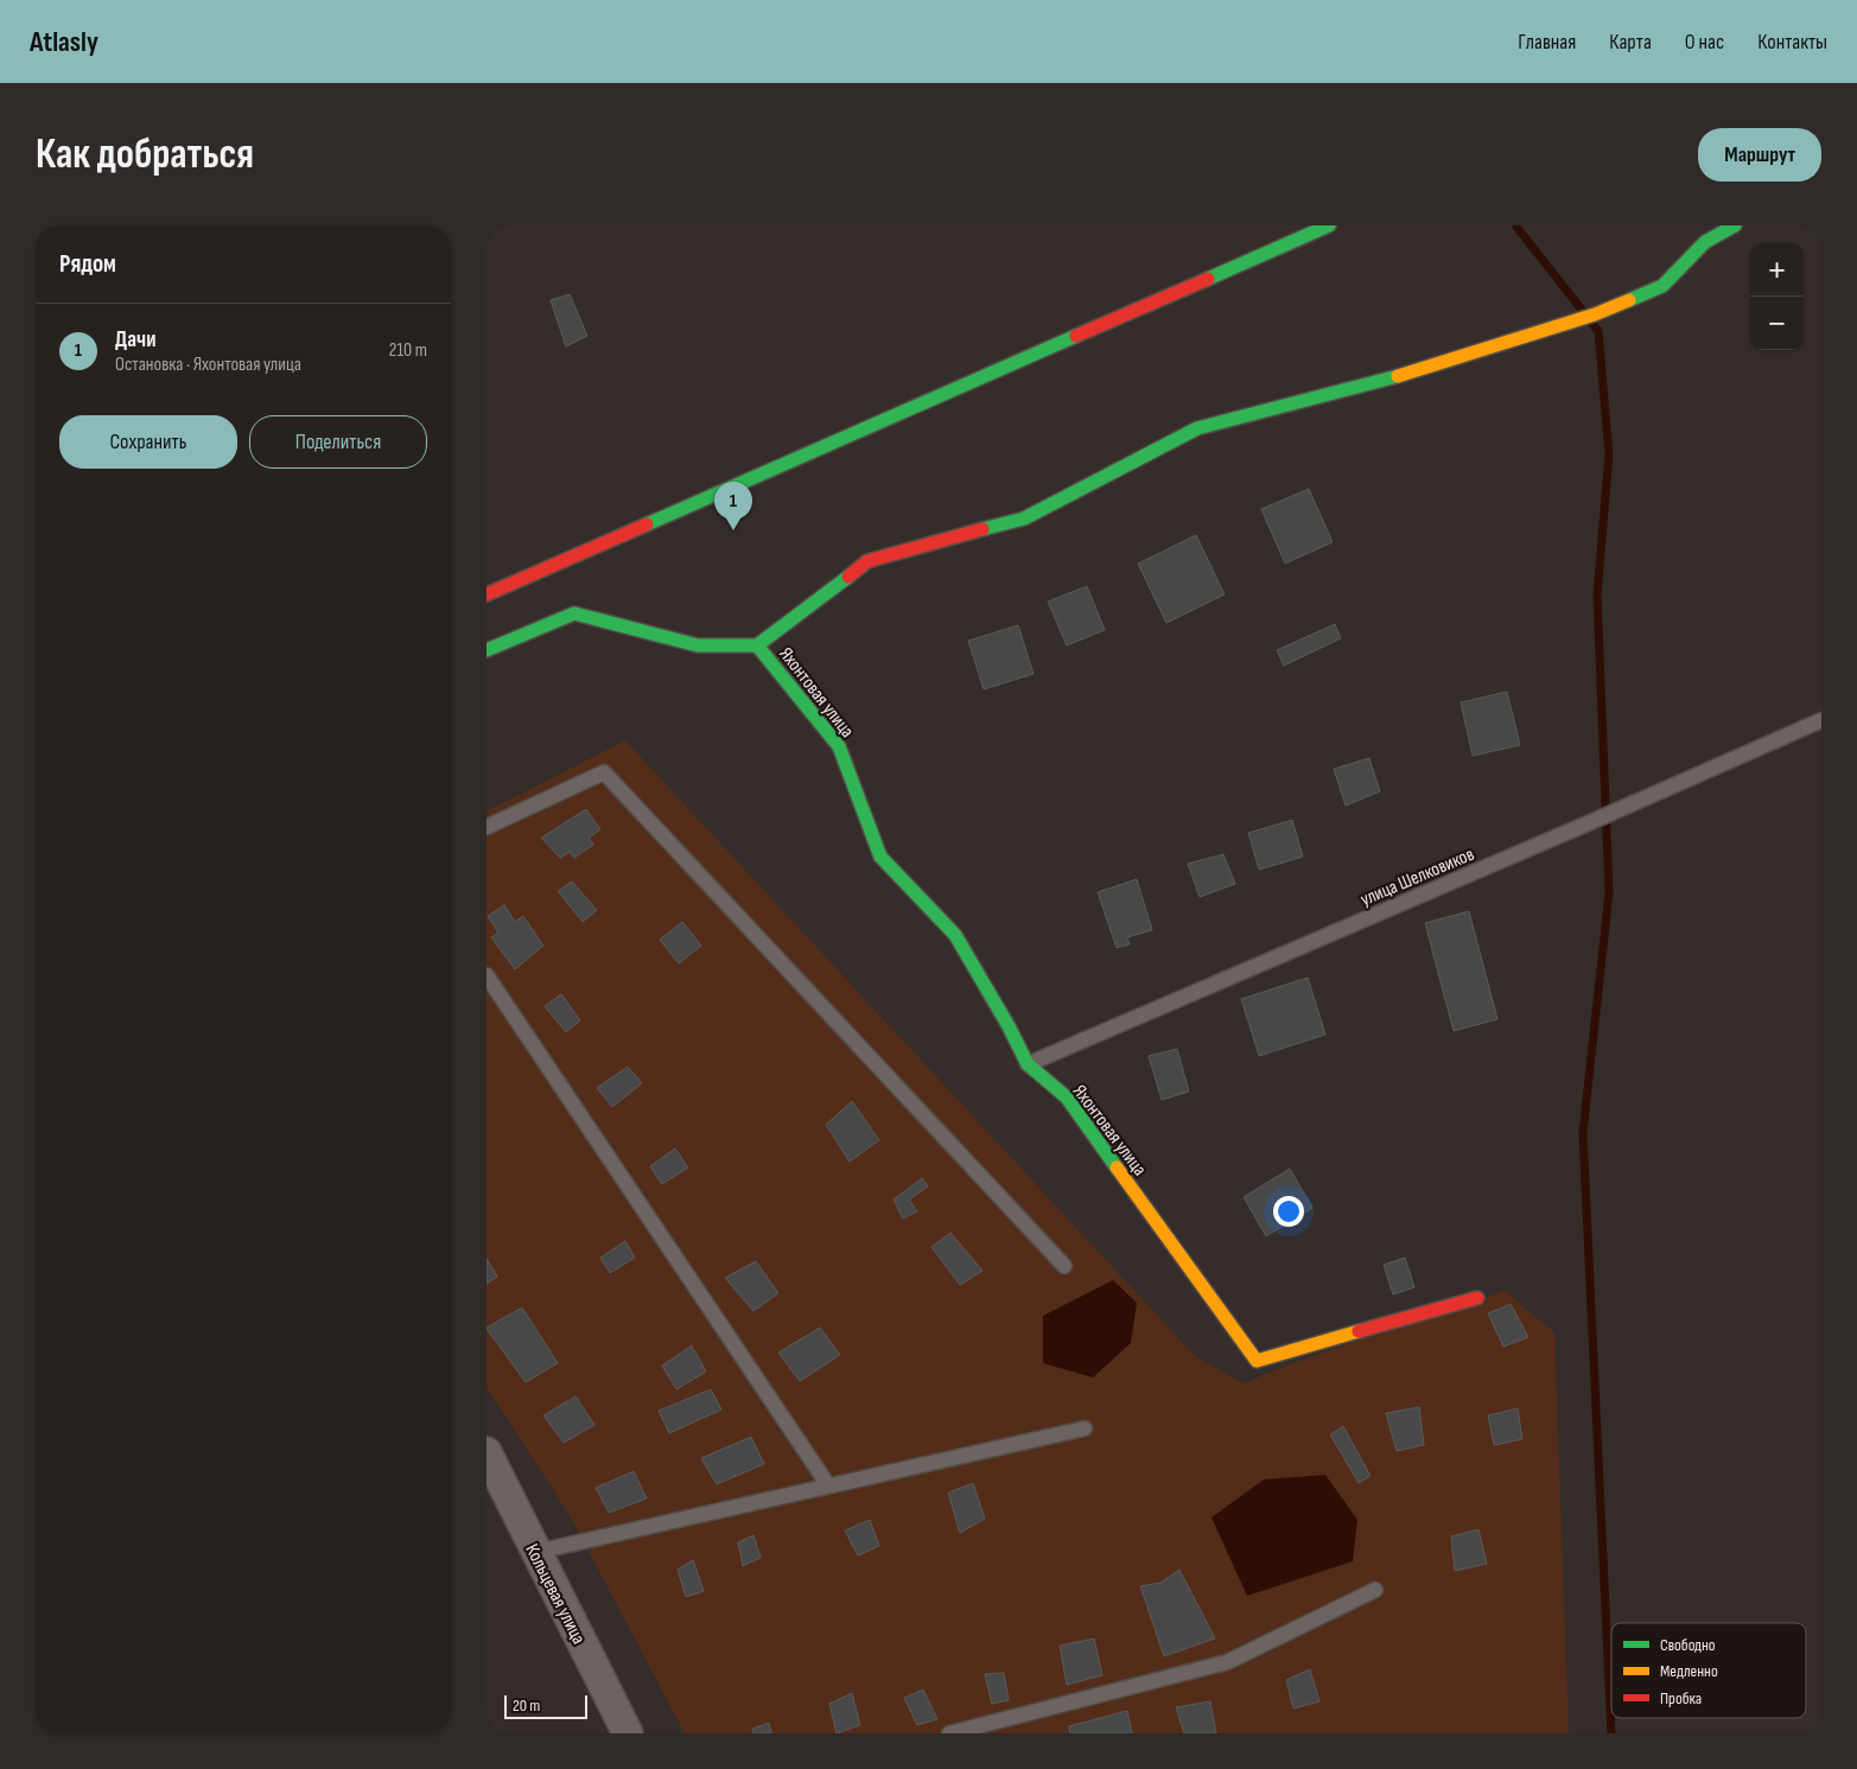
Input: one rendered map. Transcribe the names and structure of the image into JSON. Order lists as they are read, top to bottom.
{
  "streets": {
    "street": ["Яхонтовая улица", "Кольцевая улица"],
    "lane": ["улица Шелковиков"]
  },
  "crossings": [
    ["Яхонтовая улица", "улица Шелковиков"]
  ],
  "legend": ["Свободно", "Медленно", "Пробка"],
  "scale_bar": "20 m",
  "page": {
    "header": "Atlasly",
    "nav": [
      "Главная",
      "Карта",
      "О нас",
      "Контакты"
    ],
    "buttons": [
      "Маршрут",
      ["Сохранить", "Поделиться"]
    ],
    "title": "Как добраться",
    "heading": "Рядом",
    "map_buttons": ["+", "−"],
    "list": [
      {
        "mark": "1",
        "name": "Дачи",
        "note": "Остановка · Яхонтовая улица",
        "value": "210 m"
      }
    ],
    "pins": "1",
    "scale": "20 m"
  }
}
